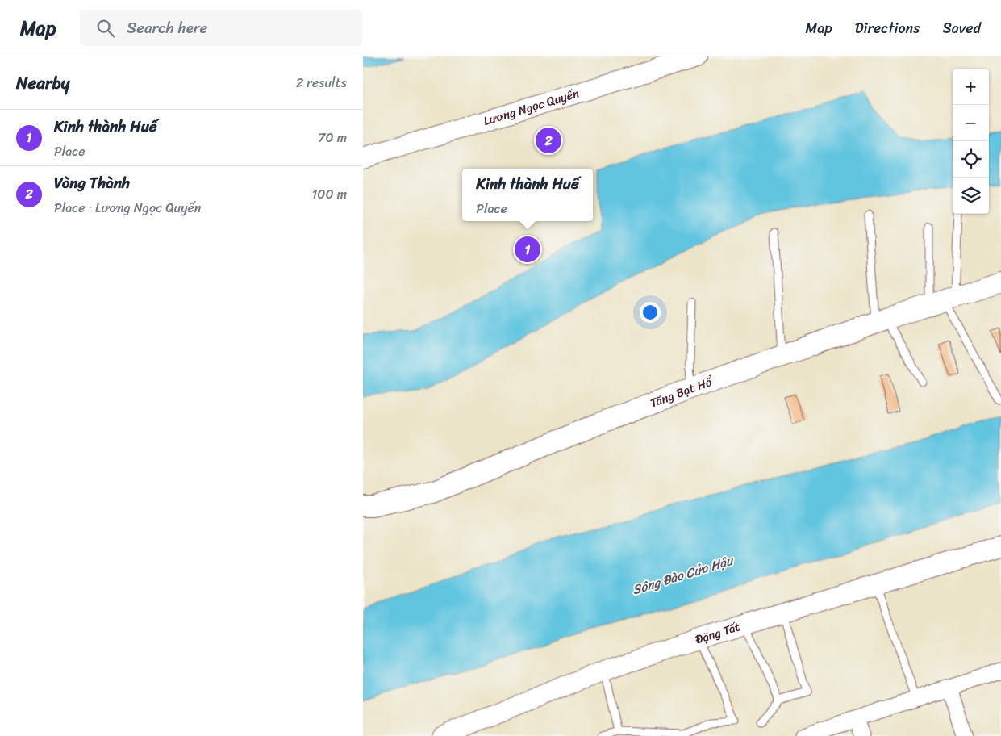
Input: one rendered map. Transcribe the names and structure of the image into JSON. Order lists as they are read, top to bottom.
{
  "streets": {
    "main road": ["Tăng Bạt Hổ"],
    "street": ["Lương Ngọc Quyến", "Đặng Tất"]
  },
  "water": ["Sông Đào Cửa Hậu"],
  "page": {
    "header": "Map",
    "search": "Search here",
    "nav": ["Map", "Directions", "Saved"],
    "heading": ["Nearby", "2 results"],
    "map_buttons": ["+", "−"],
    "list": [
      {
        "mark": "1",
        "name": "Kinh thành Huế",
        "note": "Place",
        "value": "70 m"
      },
      {
        "mark": "2",
        "name": "Vòng Thành",
        "note": "Place · Lương Ngọc Quyến",
        "value": "100 m"
      }
    ],
    "pins": ["2", "1"],
    "popup": ["Kinh thành Huế", "Place"]
  }
}
